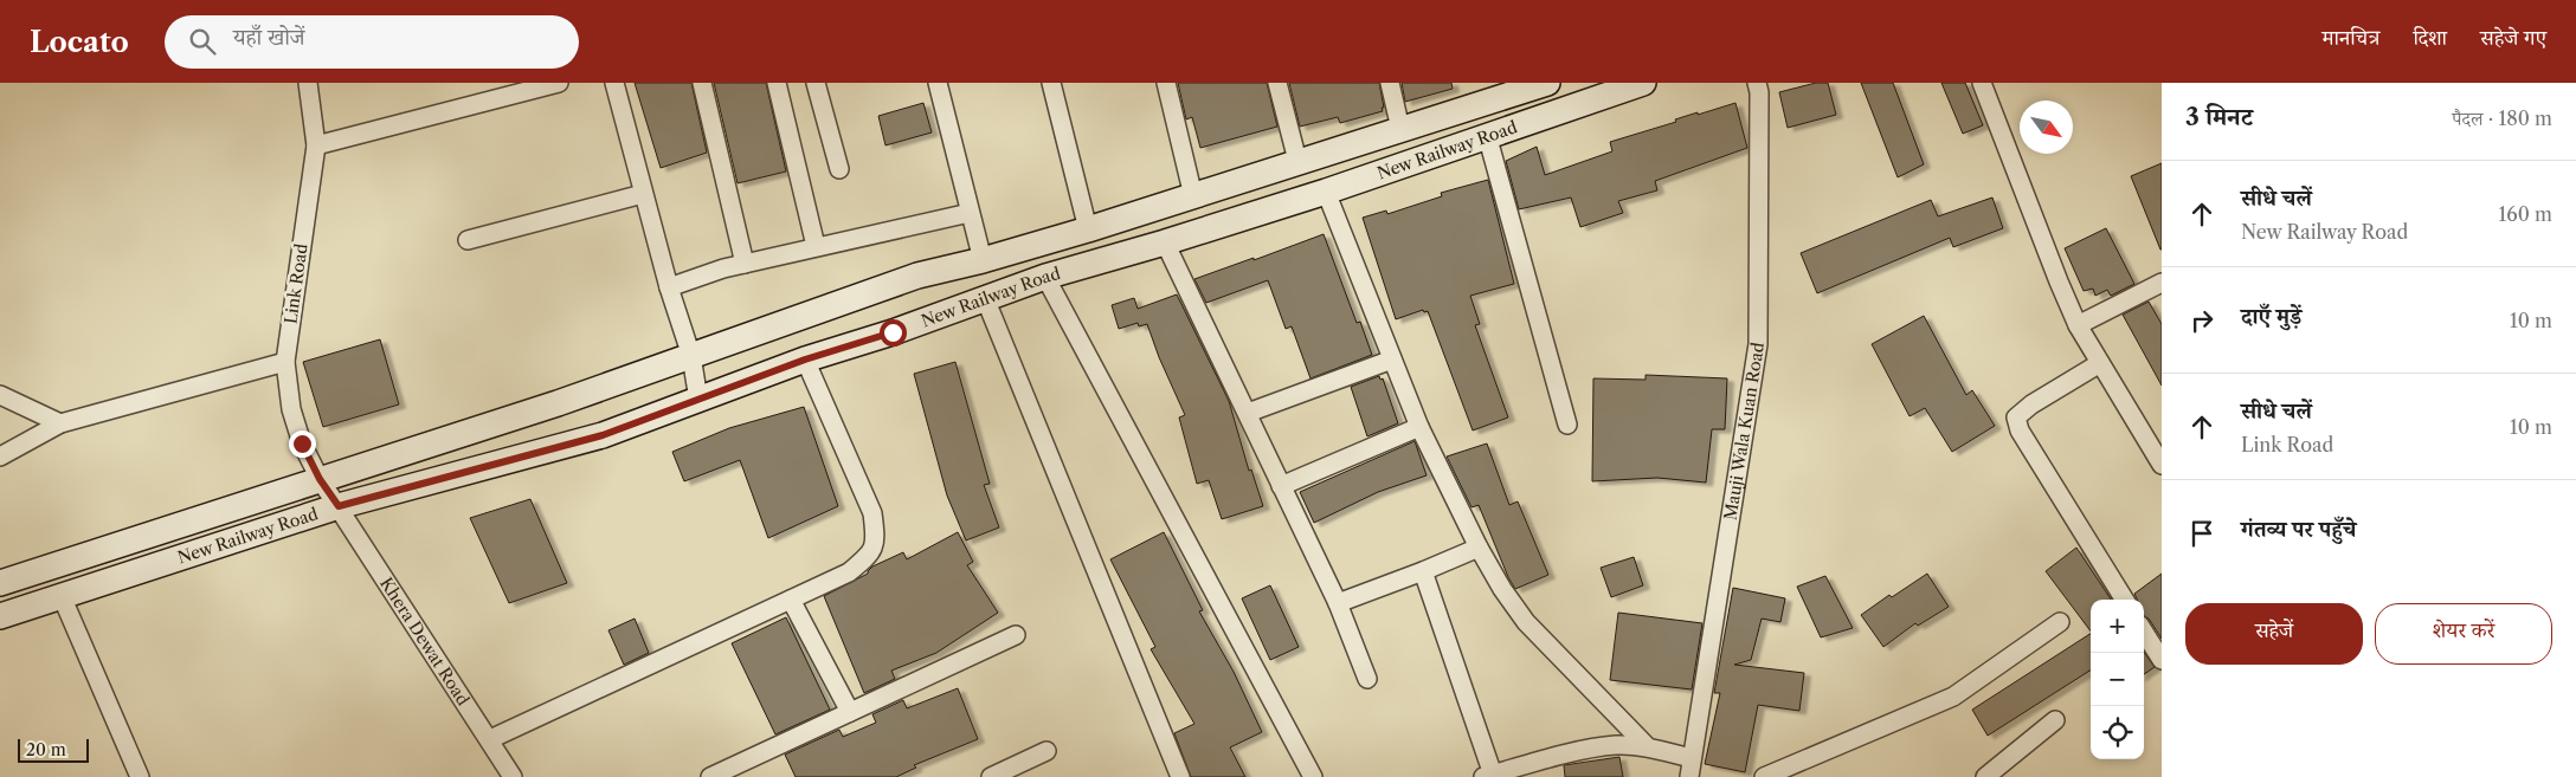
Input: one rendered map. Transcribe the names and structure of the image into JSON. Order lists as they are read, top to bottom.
{
  "streets": {
    "main road": ["New Railway Road"],
    "street": ["Link Road", "Mauji Wala Kuan Road", "Khera Dewat Road"]
  },
  "crossings": [
    ["New Railway Road", "Link Road"],
    ["New Railway Road", "Khera Dewat Road"],
    ["Link Road", "Khera Dewat Road"]
  ],
  "scale_bar": "20 m",
  "north": "bottom right",
  "page": {
    "header": "Locato",
    "search": "यहाँ खोजें",
    "nav": ["मानचित्र", "दिशा", "सहेजे गए"],
    "heading": ["3 मिनट", "पैदल · 180 m"],
    "list": [
      ["सीधे चलें", "New Railway Road", "160 m"],
      ["दाएँ मुड़ें", "10 m"],
      ["सीधे चलें", "Link Road", "10 m"],
      "गंतव्य पर पहुँचे"
    ],
    "buttons": ["सहेजें", "शेयर करें"],
    "map_buttons": ["+", "−"],
    "scale": "20 m"
  }
}
